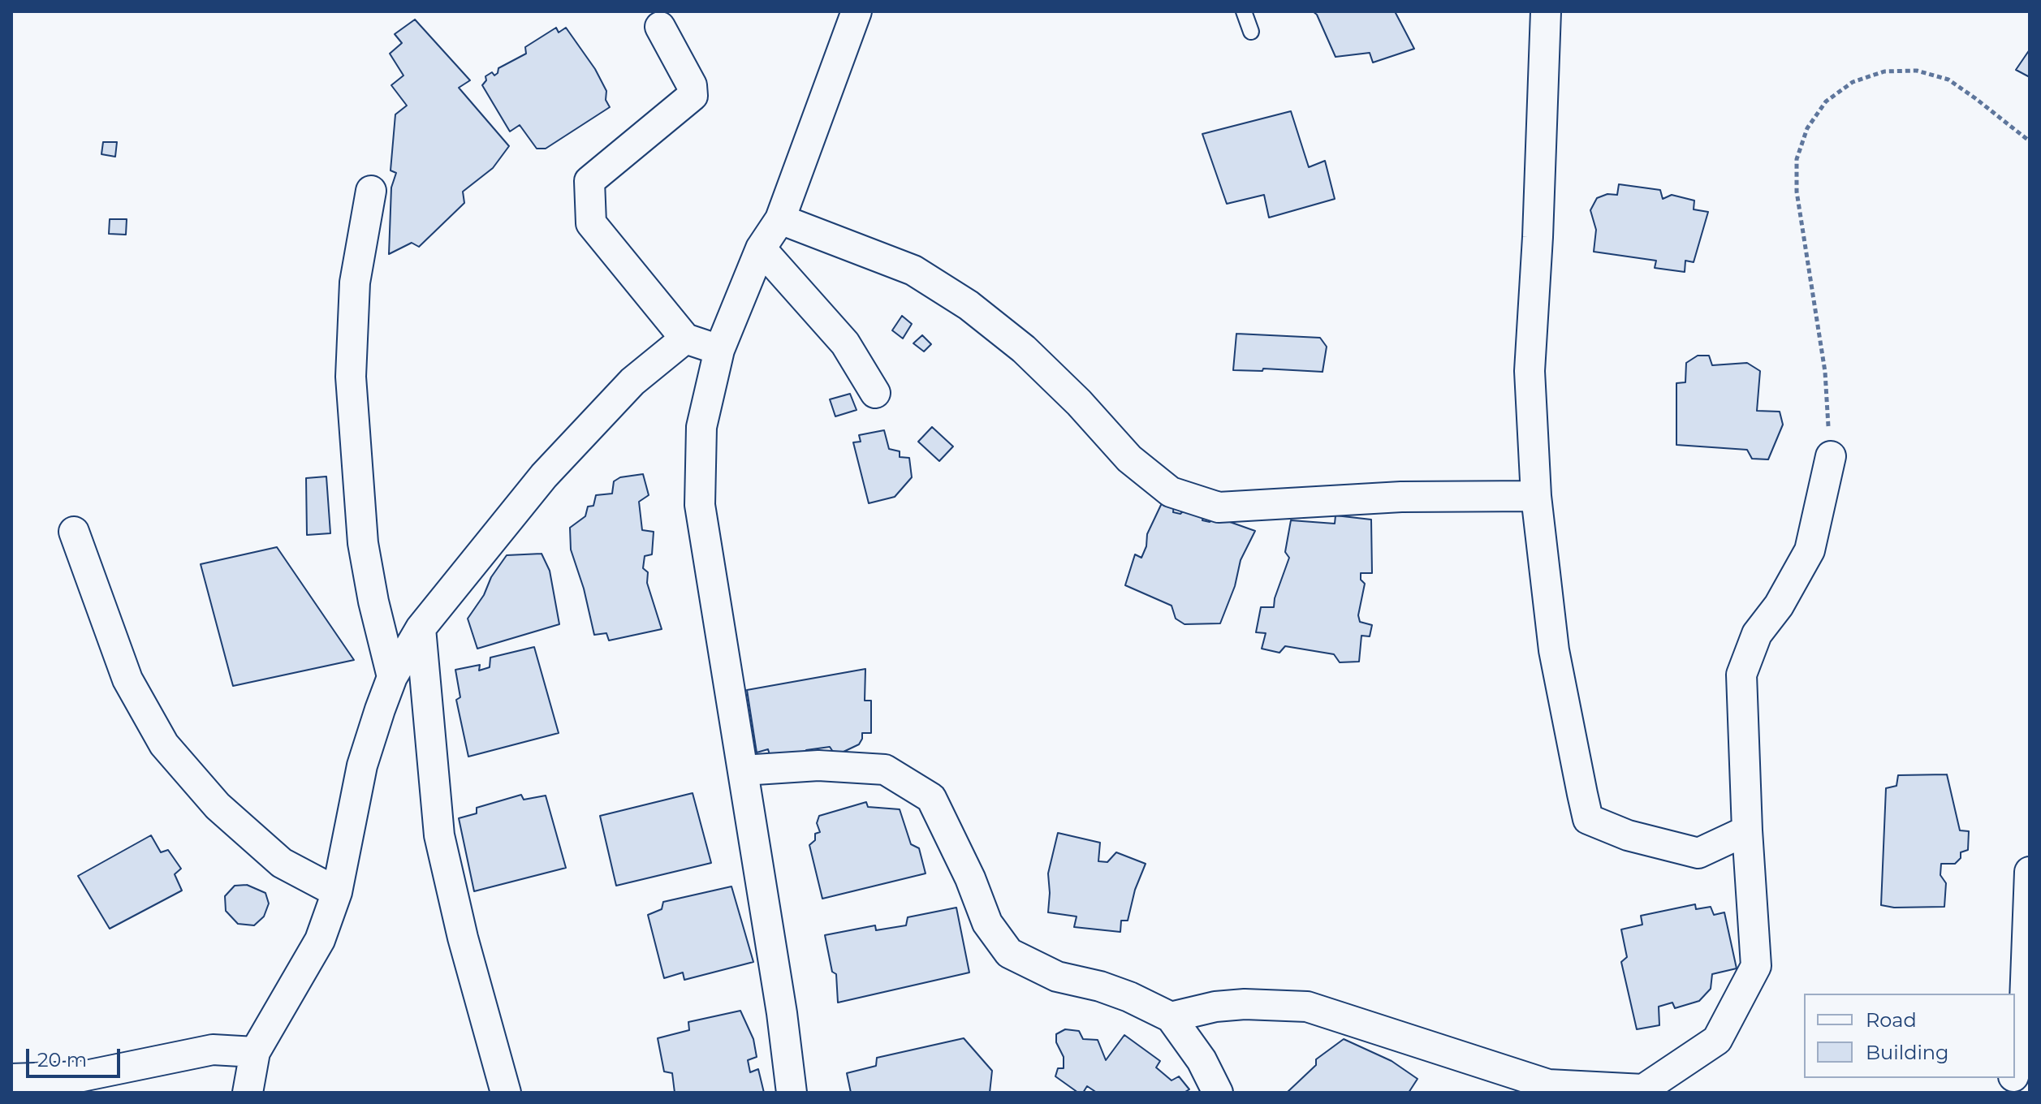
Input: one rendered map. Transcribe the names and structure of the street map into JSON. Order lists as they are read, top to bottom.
{
  "legend": ["Road", "Building"],
  "scale_bar": "20 m"
}
